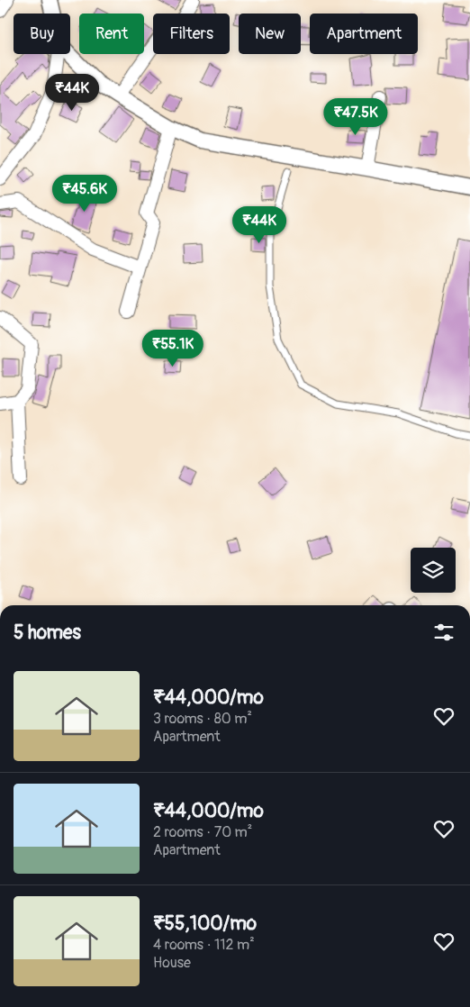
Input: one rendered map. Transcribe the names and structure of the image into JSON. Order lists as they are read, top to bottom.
{
  "page": {
    "chip": [
      "Buy",
      "Rent",
      "Filters",
      "New",
      "Apartment"
    ],
    "price": [
      "₹44K",
      "₹47.5K",
      "₹45.6K",
      "₹44K",
      "₹55.1K"
    ],
    "heading": "5 homes",
    "list": [
      {
        "name": "₹44,000/mo",
        "note": "3 rooms · 80 m² · Apartment"
      },
      {
        "name": "₹44,000/mo",
        "note": "2 rooms · 70 m² · Apartment"
      },
      {
        "name": "₹55,100/mo",
        "note": "4 rooms · 112 m² · House"
      }
    ]
  }
}
